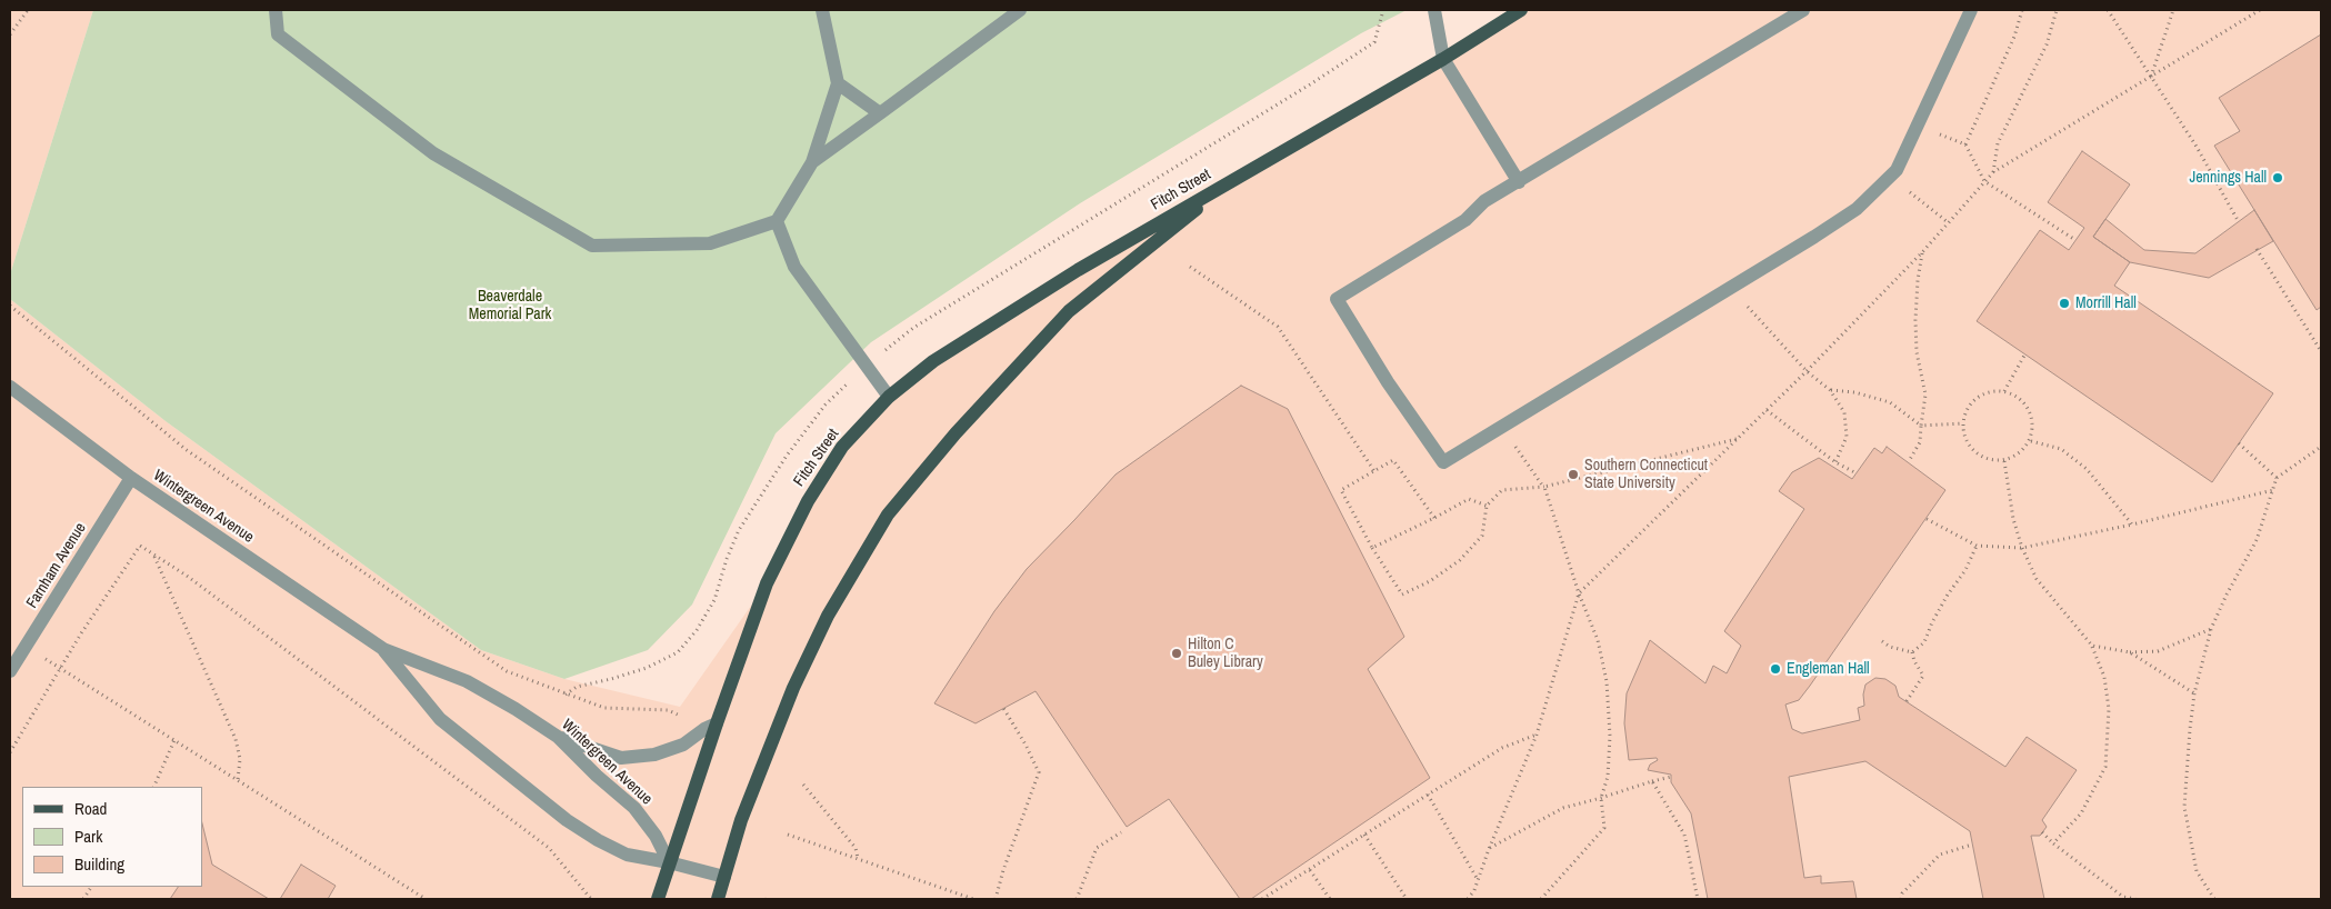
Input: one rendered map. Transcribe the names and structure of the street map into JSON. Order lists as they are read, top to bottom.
{
  "streets": {
    "main road": ["Fitch Street"],
    "street": ["Wintergreen Avenue", "Farnham Avenue"]
  },
  "crossings": [
    ["Fitch Street", "Wintergreen Avenue"],
    ["Wintergreen Avenue", "Farnham Avenue"]
  ],
  "parks": ["Beaverdale Memorial Park"],
  "places": [
    "Jennings Hall",
    "Morrill Hall",
    "Southern Connecticut State University",
    "Hilton C Buley Library",
    "Engleman Hall"
  ],
  "legend": ["Road", "Park", "Building"]
}
